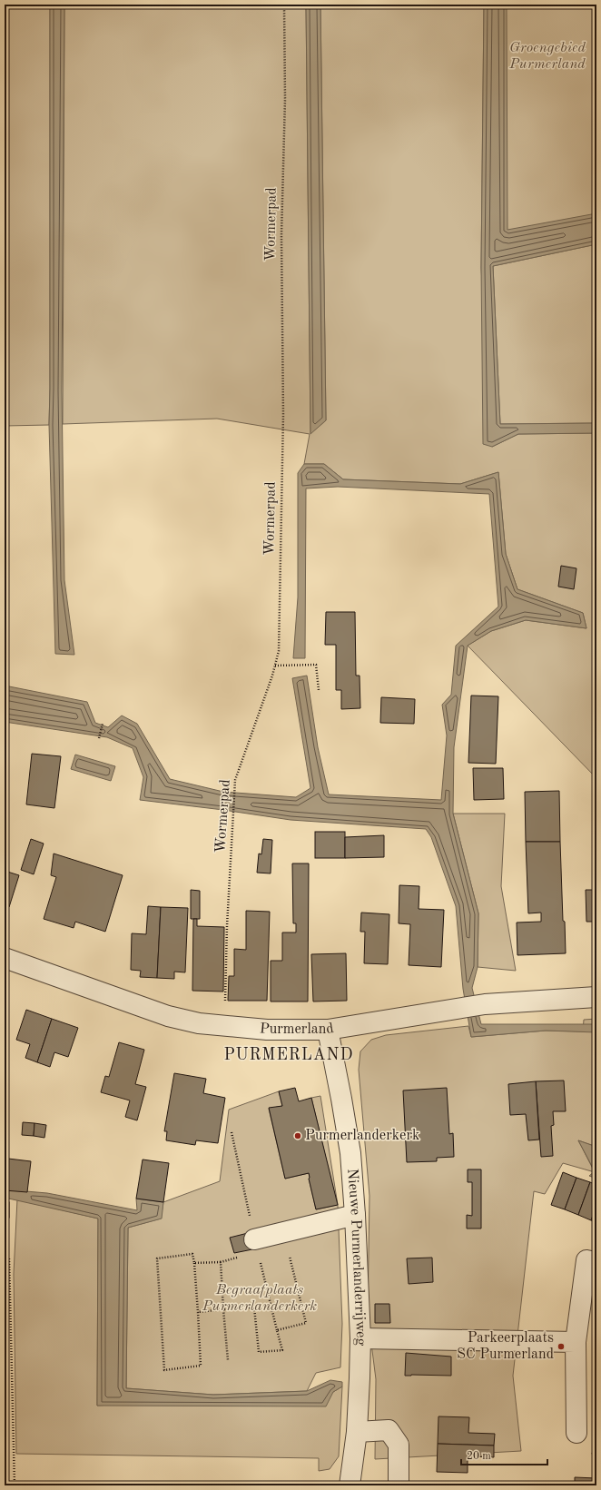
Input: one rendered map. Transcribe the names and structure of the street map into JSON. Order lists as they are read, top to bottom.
{
  "streets": {
    "street": ["Purmerland", "Nieuwe Purmerlanderrijweg"],
    "path": ["Wormerpad"]
  },
  "crossings": [
    ["Wormerpad", "Purmerland"],
    ["Purmerland", "Nieuwe Purmerlanderrijweg"]
  ],
  "districts": ["PURMERLAND"],
  "parks": ["Groengebied Purmerland", "Begraafplaats Purmerlanderkerk"],
  "places": ["Purmerlanderkerk", "Parkeerplaats SC Purmerland"],
  "scale_bar": "20 m"
}
